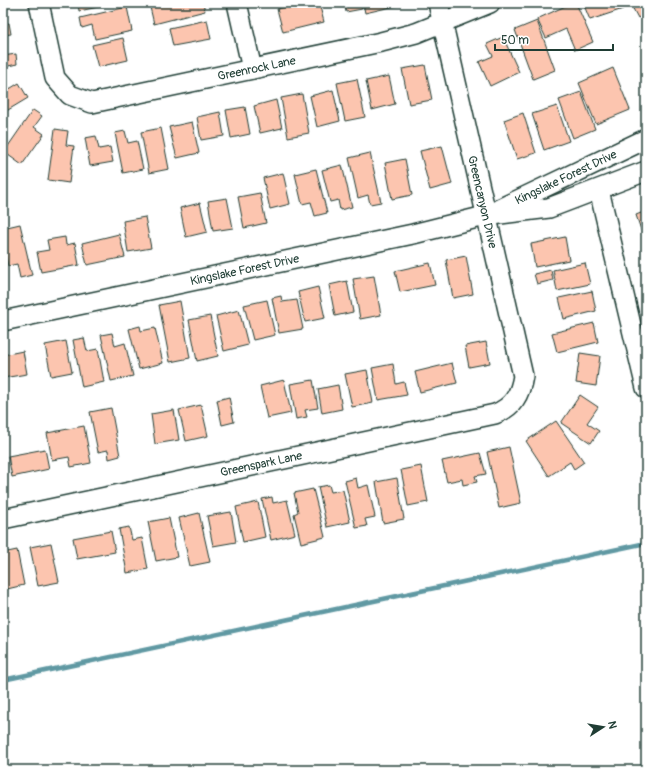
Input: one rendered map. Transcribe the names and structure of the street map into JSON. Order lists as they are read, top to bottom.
{
  "streets": {
    "street": [
      "Greenrock Lane",
      "Kingslake Forest Drive",
      "Greencanyon Drive",
      "Greenspark Lane"
    ]
  },
  "crossings": [
    ["Greenrock Lane", "Greencanyon Drive"],
    ["Kingslake Forest Drive", "Greencanyon Drive"],
    ["Greencanyon Drive", "Greenspark Lane"]
  ],
  "scale_bar": "50 m",
  "north": "right"
}
